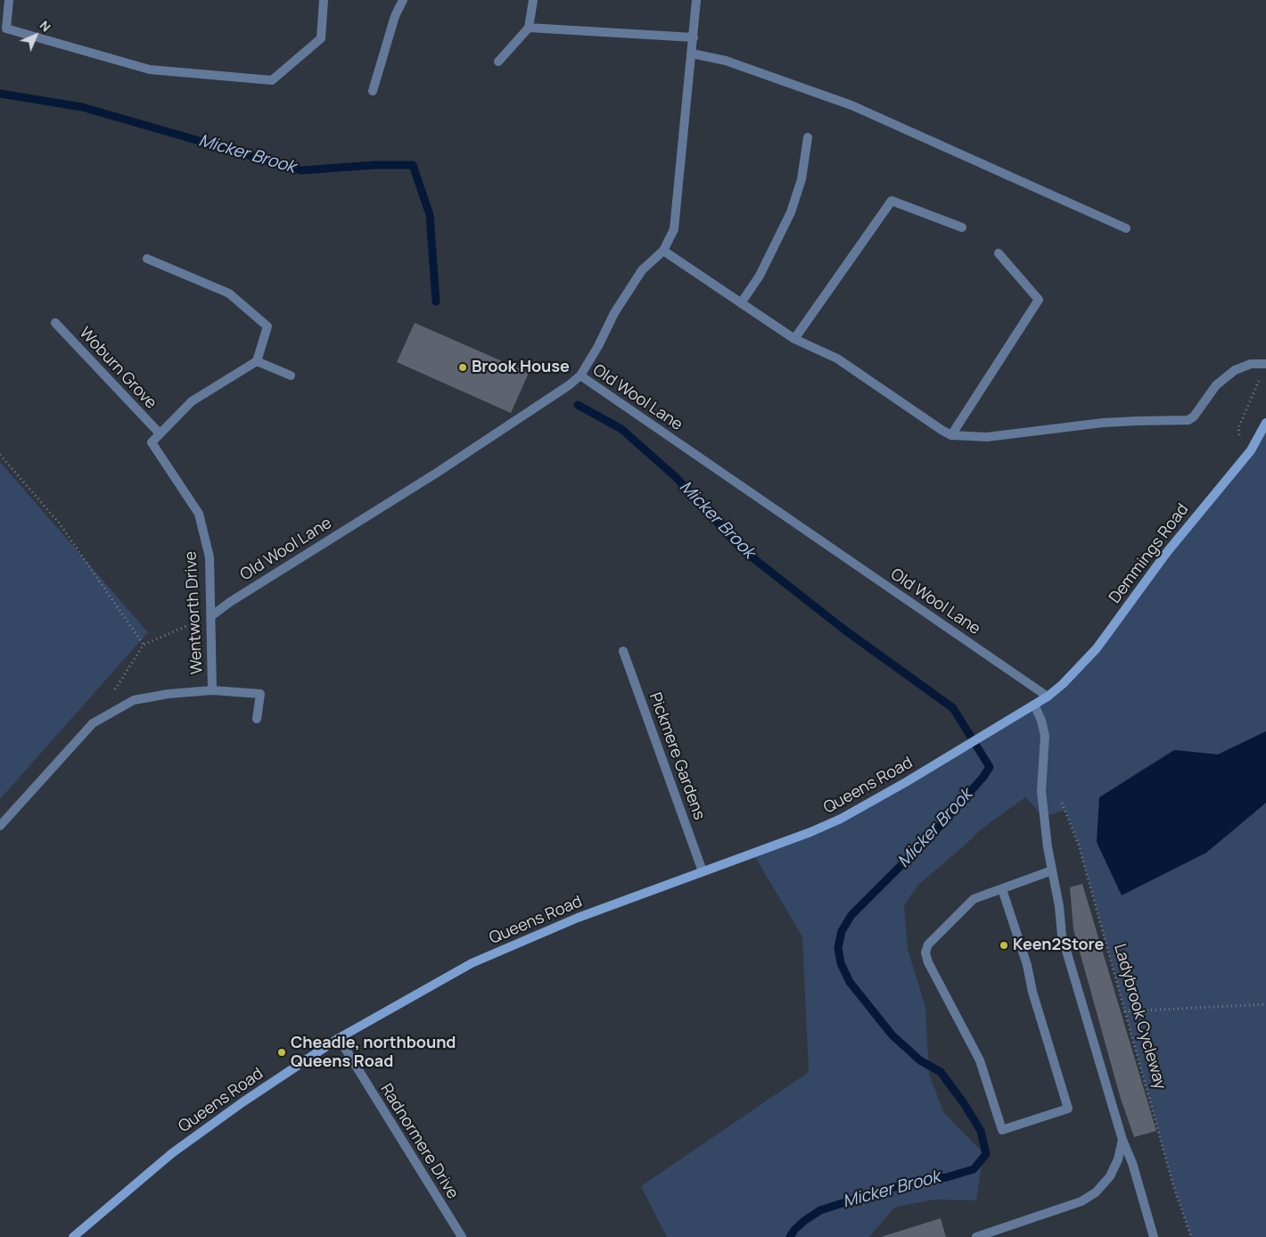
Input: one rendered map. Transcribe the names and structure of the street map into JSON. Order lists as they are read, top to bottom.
{
  "streets": {
    "street": [
      "Woburn Grove",
      "Old Wool Lane",
      "Demmings Road",
      "Wentworth Drive",
      "Pickmere Gardens",
      "Queens Road",
      "Radnormere Drive"
    ],
    "path": ["Ladybrook Cycleway"]
  },
  "crossings": [
    ["Woburn Grove", "Wentworth Drive"],
    ["Old Wool Lane", "Demmings Road"],
    ["Old Wool Lane", "Wentworth Drive"],
    ["Old Wool Lane", "Queens Road"],
    ["Demmings Road", "Queens Road"],
    ["Pickmere Gardens", "Queens Road"],
    ["Queens Road", "Radnormere Drive"]
  ],
  "water": ["Micker Brook"],
  "places": ["Brook House", "Keen2Store", "Cheadle, northbound Queens Road"],
  "north": "top right"
}
